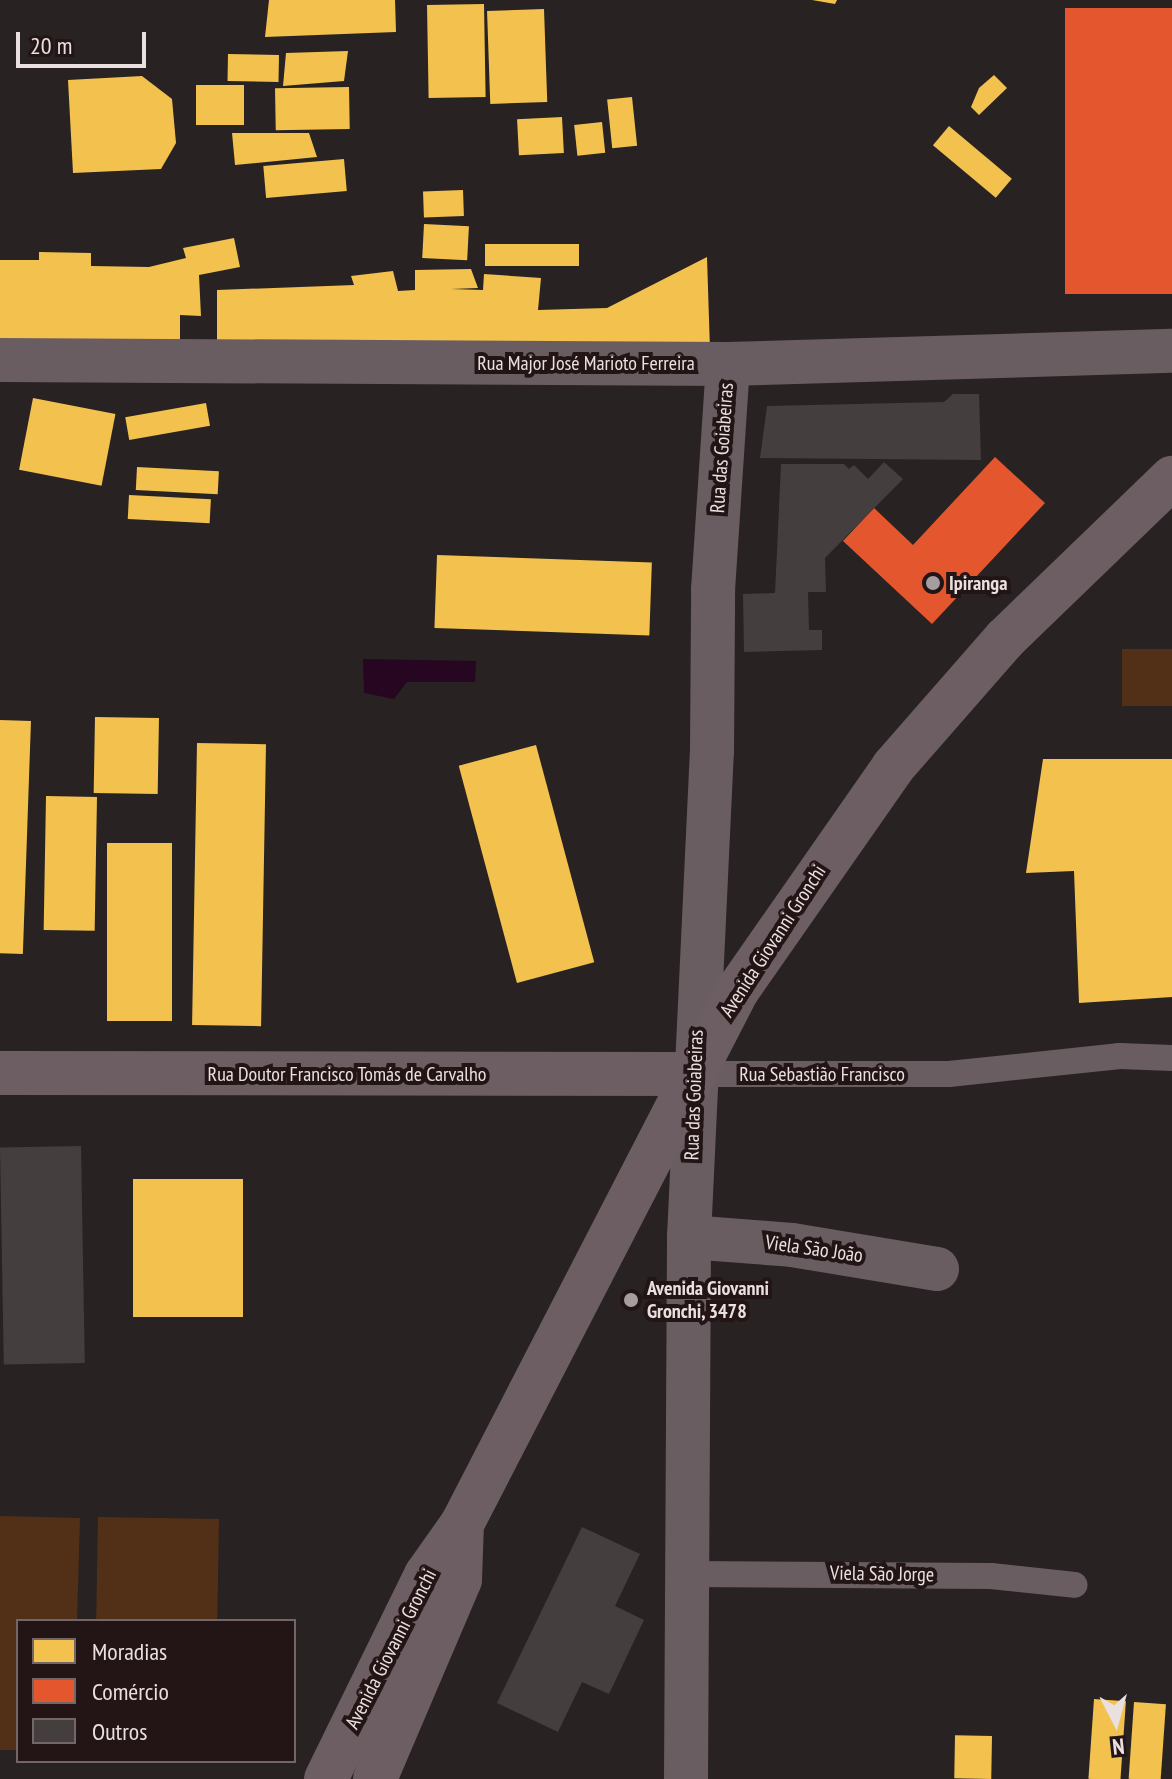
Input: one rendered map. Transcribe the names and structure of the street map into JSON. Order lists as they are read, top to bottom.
{
  "streets": {
    "main road": ["Avenida Giovanni Gronchi", "Rua Doutor Francisco Tomás de Carvalho"],
    "street": ["Rua Major José Marioto Ferreira", "Rua das Goiabeiras", "Viela São João"],
    "lane": ["Rua Sebastião Francisco", "Viela São Jorge"]
  },
  "crossings": [
    ["Rua Major José Marioto Ferreira", "Rua das Goiabeiras"],
    ["Rua das Goiabeiras", "Avenida Giovanni Gronchi"],
    ["Rua das Goiabeiras", "Rua Doutor Francisco Tomás de Carvalho"],
    ["Rua das Goiabeiras", "Rua Sebastião Francisco"],
    ["Rua das Goiabeiras", "Viela São João"],
    ["Rua das Goiabeiras", "Viela São Jorge"],
    ["Avenida Giovanni Gronchi", "Rua Doutor Francisco Tomás de Carvalho"],
    ["Avenida Giovanni Gronchi", "Rua Sebastião Francisco"],
    ["Rua Doutor Francisco Tomás de Carvalho", "Rua Sebastião Francisco"]
  ],
  "places": ["Ipiranga", "Avenida Giovanni Gronchi, 3478"],
  "legend": ["Moradias", "Comércio", "Outros"],
  "scale_bar": "20 m",
  "north": "bottom"
}
